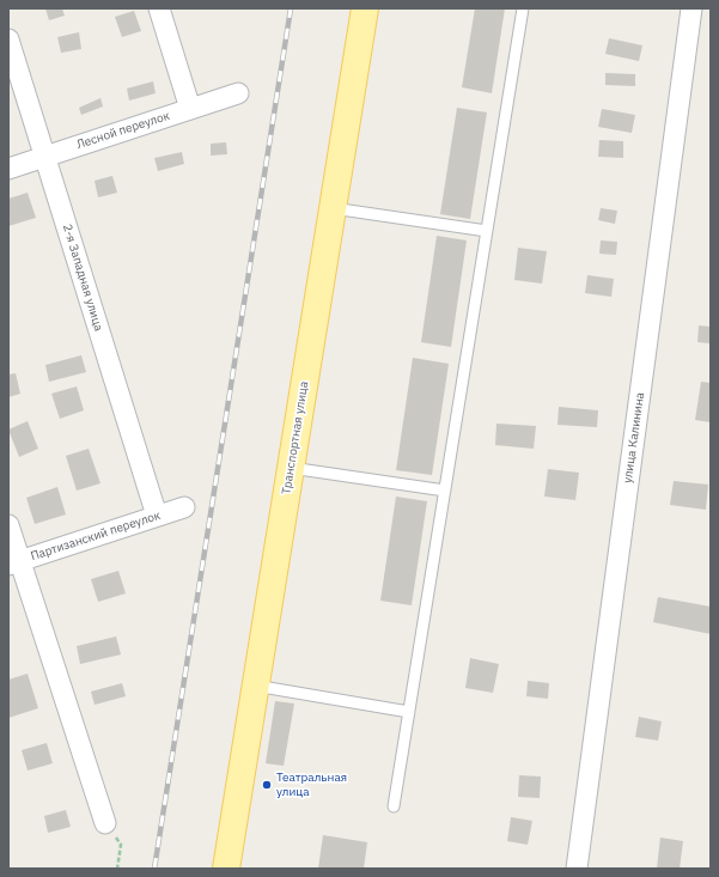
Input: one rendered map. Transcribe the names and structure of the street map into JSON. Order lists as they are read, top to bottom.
{
  "streets": {
    "main road": ["Транспортная улица"],
    "street": [
      "Лесной переулок",
      "2-я Западная улица",
      "улица Калинина",
      "Партизанский переулок"
    ]
  },
  "crossings": [
    ["Лесной переулок", "2-я Западная улица"],
    ["2-я Западная улица", "Партизанский переулок"]
  ],
  "places": ["Театральная улица"]
}
